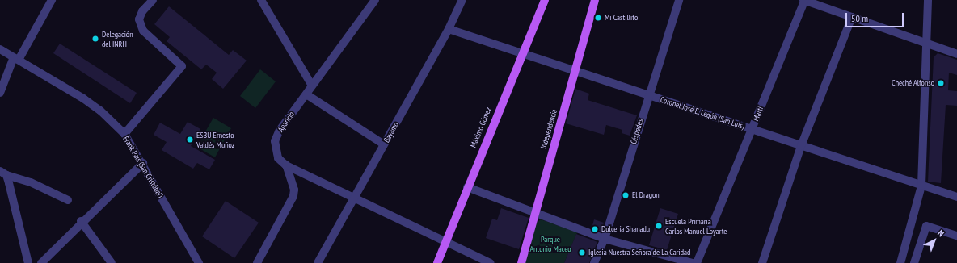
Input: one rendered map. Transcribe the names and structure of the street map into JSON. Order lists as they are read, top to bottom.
{
  "streets": {
    "main road": ["Máximo Gómez", "Independencia"],
    "street": [
      "Coronel José E. Legón (San Luis)",
      "Martí",
      "Aparicio",
      "Céspedes",
      "Bayamo",
      "Frank País (San Cristóbal)"
    ]
  },
  "crossings": [
    ["Coronel José E. Legón (San Luis)", "Martí"],
    ["Coronel José E. Legón (San Luis)", "Máximo Gómez"],
    ["Coronel José E. Legón (San Luis)", "Independencia"],
    ["Coronel José E. Legón (San Luis)", "Céspedes"],
    ["Coronel José E. Legón (San Luis)", "Bayamo"]
  ],
  "parks": ["Parque Antonio Maceo"],
  "places": [
    "Mi Castillito",
    "Delegación del INRH",
    "Cheché Alfonso",
    "ESBU Ernesto Valdés Muñoz",
    "El Dragon",
    "Escuela Primaria Carlos Manuel Loyarte",
    "Dulcería Shanadu",
    "Iglesia Nuestra Señora de La Caridad"
  ],
  "scale_bar": "50 m",
  "north": "top right"
}
